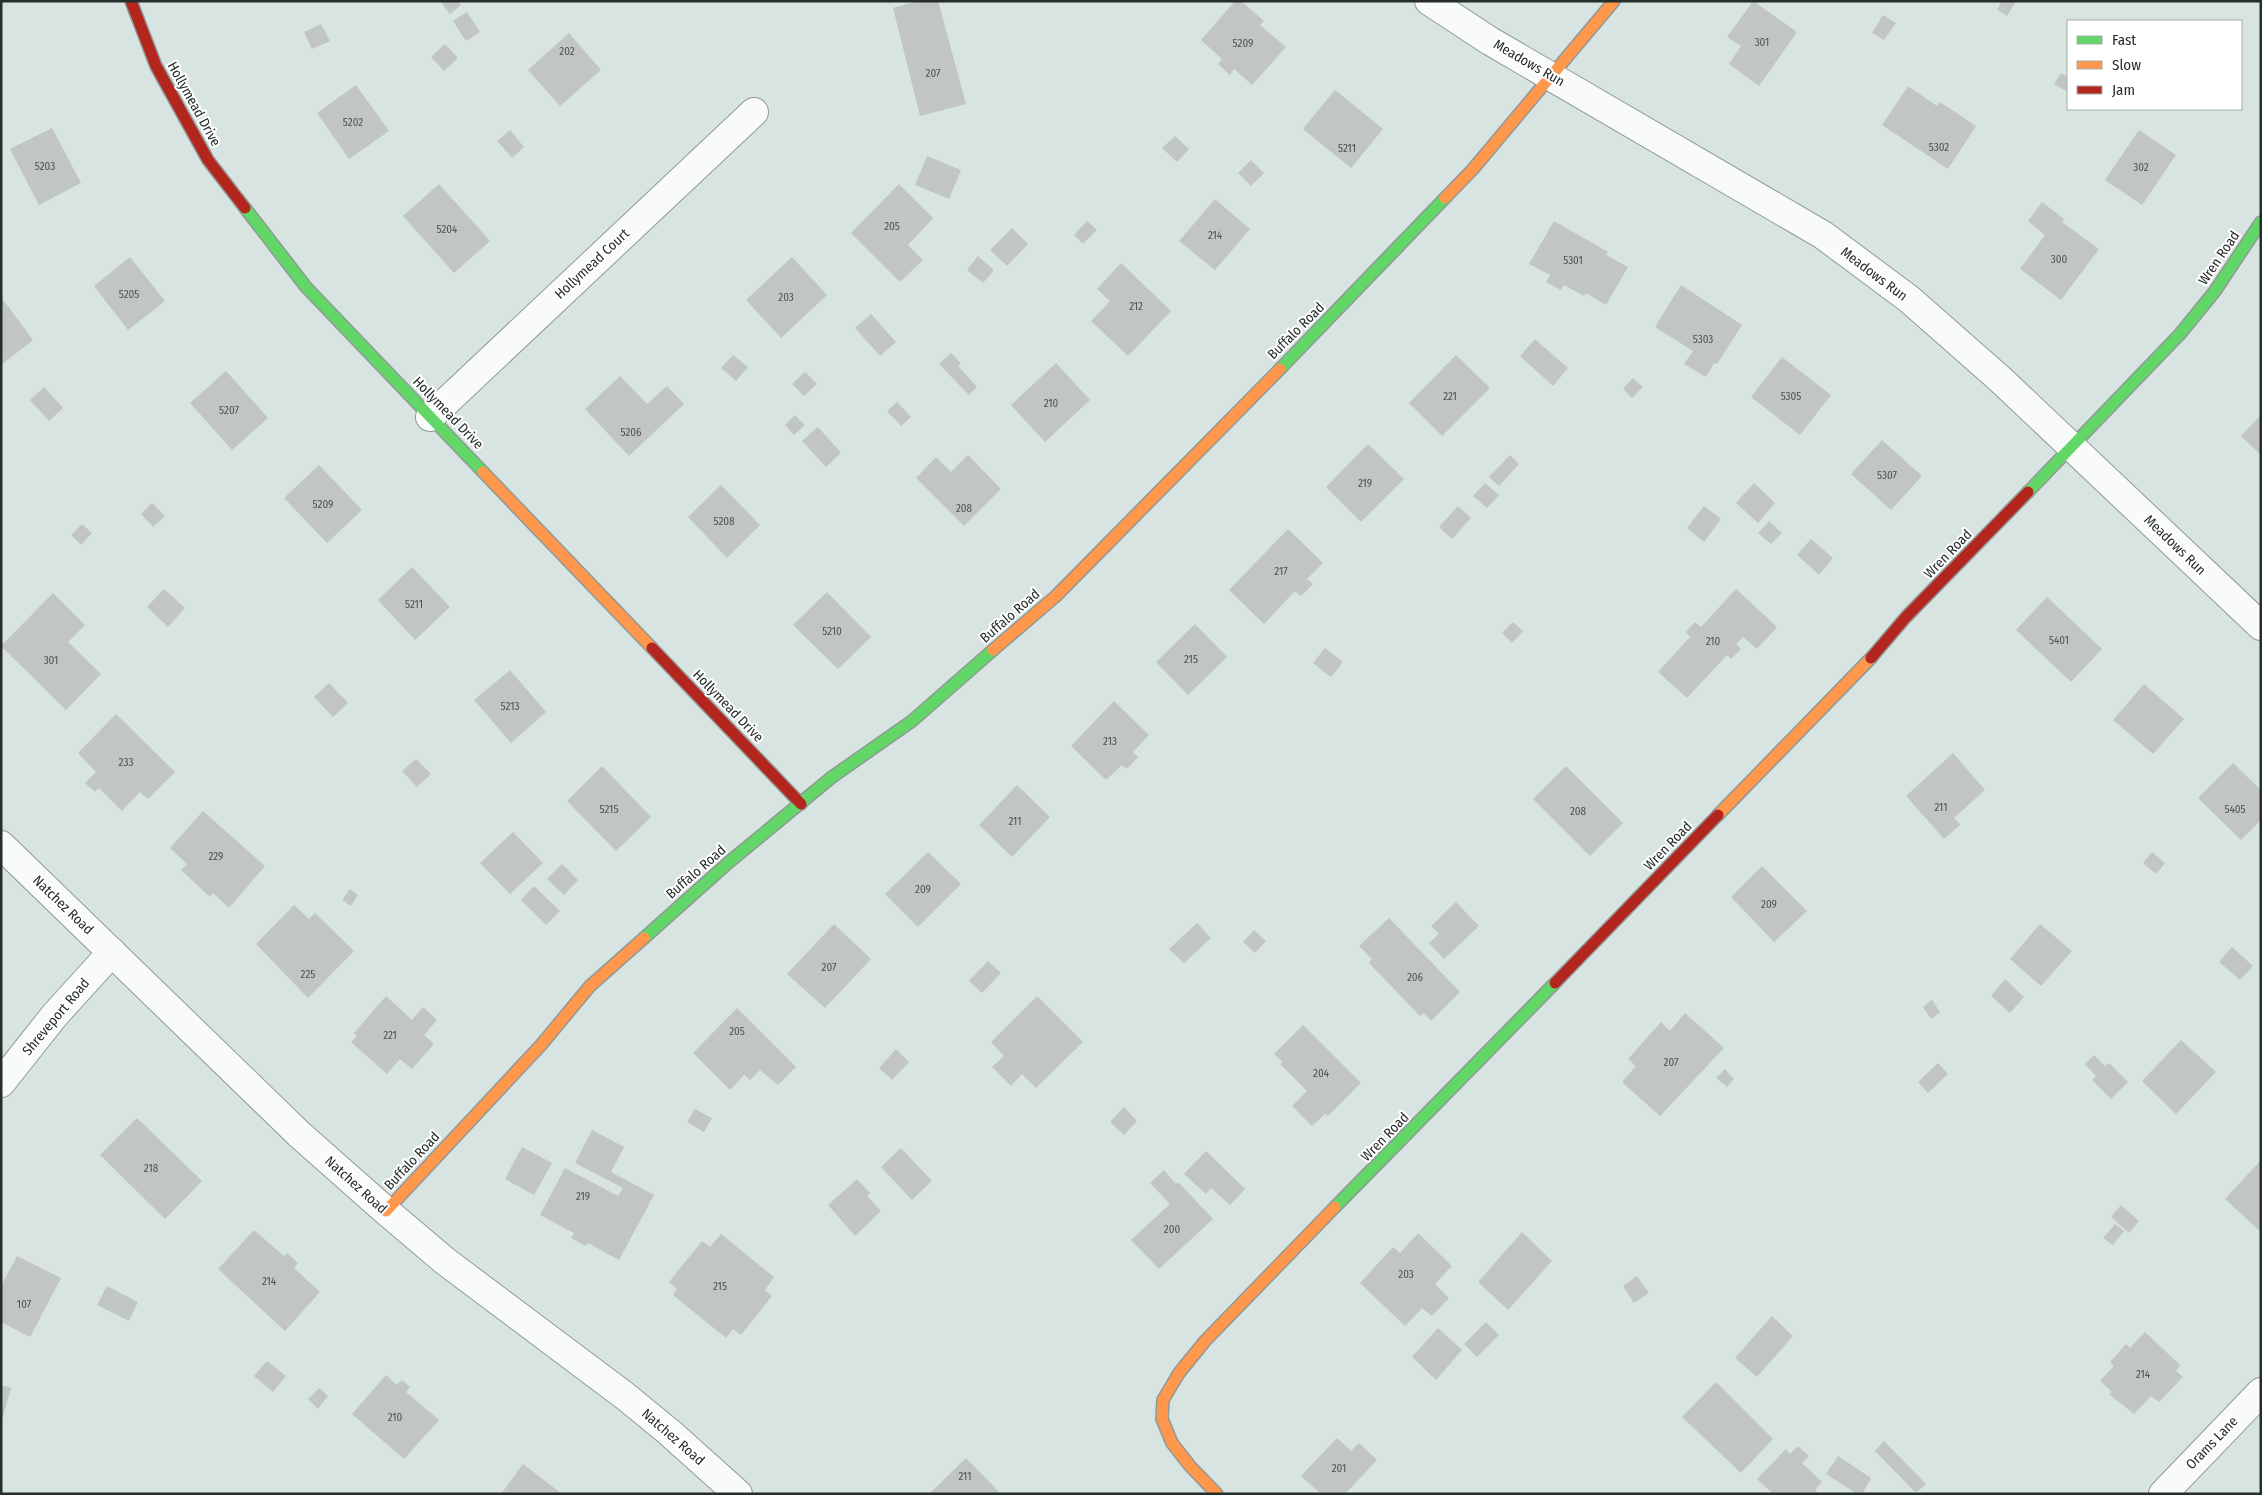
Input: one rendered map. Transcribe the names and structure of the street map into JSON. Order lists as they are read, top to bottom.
{
  "streets": {
    "street": [
      "Meadows Run",
      "Hollymead Drive",
      "Wren Road",
      "Hollymead Court",
      "Buffalo Road",
      "Natchez Road",
      "Shreveport Road",
      "Orams Lane"
    ]
  },
  "crossings": [
    ["Meadows Run", "Wren Road"],
    ["Meadows Run", "Buffalo Road"],
    ["Hollymead Drive", "Hollymead Court"],
    ["Hollymead Drive", "Buffalo Road"],
    ["Buffalo Road", "Natchez Road"],
    ["Natchez Road", "Shreveport Road"]
  ],
  "house_numbers": [
    "301",
    "5209",
    "202",
    "207",
    "5202",
    "5302",
    "5211",
    "5203",
    "302",
    "205",
    "5204",
    "214",
    "300",
    "5301",
    "5205",
    "203",
    "212",
    "5303",
    "221",
    "5305",
    "210",
    "5207",
    "5206",
    "5307",
    "219",
    "5209",
    "208",
    "5208",
    "217",
    "5211",
    "5210",
    "5401",
    "210",
    "215",
    "301",
    "5213",
    "213",
    "233",
    "211",
    "5215",
    "5405",
    "208",
    "211",
    "229",
    "209",
    "209",
    "207",
    "225",
    "206",
    "205",
    "221",
    "207",
    "204",
    "218",
    "219",
    "200",
    "203",
    "214",
    "215",
    "107",
    "214",
    "210",
    "201",
    "211"
  ],
  "legend": ["Fast", "Slow", "Jam"]
}
